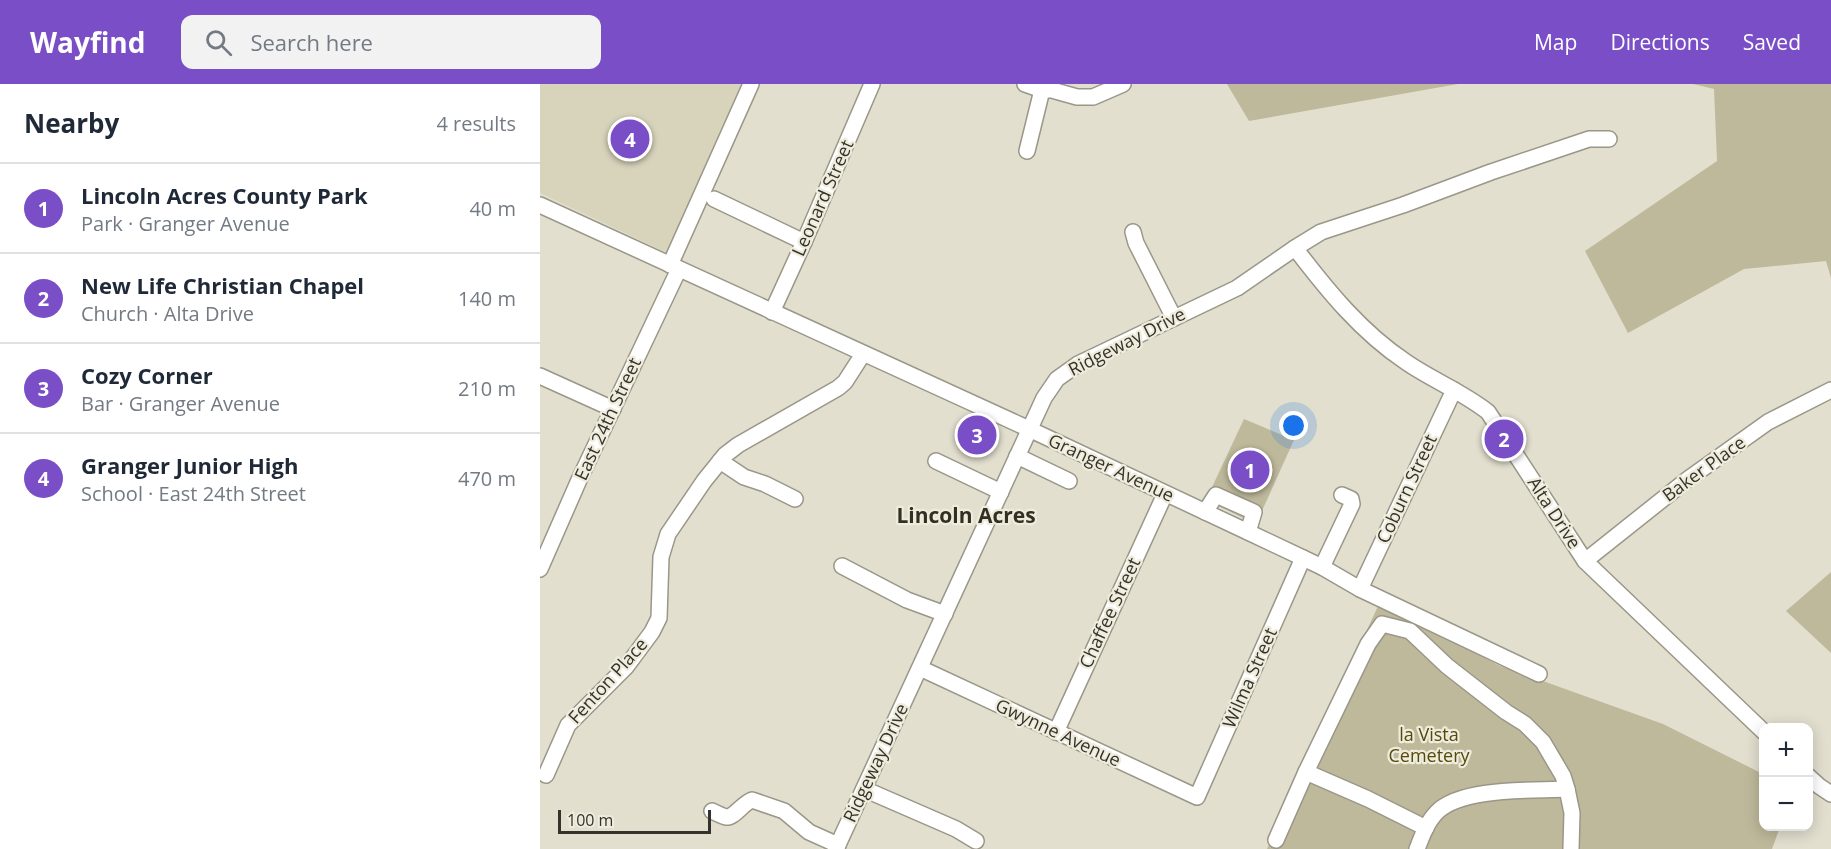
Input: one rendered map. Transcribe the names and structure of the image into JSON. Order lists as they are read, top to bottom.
{
  "streets": {
    "street": [
      "Leonard Street",
      "Ridgeway Drive",
      "East 24th Street",
      "Granger Avenue",
      "Baker Place",
      "Coburn Street",
      "Alta Drive",
      "Chaffee Street",
      "Wilma Street",
      "Fenton Place",
      "Gwynne Avenue"
    ]
  },
  "crossings": [
    ["Leonard Street", "Granger Avenue"],
    ["Ridgeway Drive", "Granger Avenue"],
    ["Ridgeway Drive", "Alta Drive"],
    ["Ridgeway Drive", "Gwynne Avenue"],
    ["East 24th Street", "Granger Avenue"],
    ["Granger Avenue", "Coburn Street"],
    ["Granger Avenue", "Chaffee Street"],
    ["Granger Avenue", "Wilma Street"],
    ["Granger Avenue", "Fenton Place"],
    ["Baker Place", "Alta Drive"],
    ["Coburn Street", "Alta Drive"],
    ["Chaffee Street", "Gwynne Avenue"],
    ["Wilma Street", "Gwynne Avenue"]
  ],
  "districts": ["Lincoln Acres"],
  "parks": ["la Vista Cemetery"],
  "scale_bar": "100 m",
  "page": {
    "header": "Wayfind",
    "search": "Search here",
    "nav": ["Map", "Directions", "Saved"],
    "heading": ["Nearby", "4 results"],
    "pins": [
      "4",
      "3",
      "2",
      "1"
    ],
    "list": [
      {
        "mark": "1",
        "name": "Lincoln Acres County Park",
        "note": "Park · Granger Avenue",
        "value": "40 m"
      },
      {
        "mark": "2",
        "name": "New Life Christian Chapel",
        "note": "Church · Alta Drive",
        "value": "140 m"
      },
      {
        "mark": "3",
        "name": "Cozy Corner",
        "note": "Bar · Granger Avenue",
        "value": "210 m"
      },
      {
        "mark": "4",
        "name": "Granger Junior High",
        "note": "School · East 24th Street",
        "value": "470 m"
      }
    ],
    "map_buttons": ["+", "−"],
    "scale": "100 m"
  }
}
